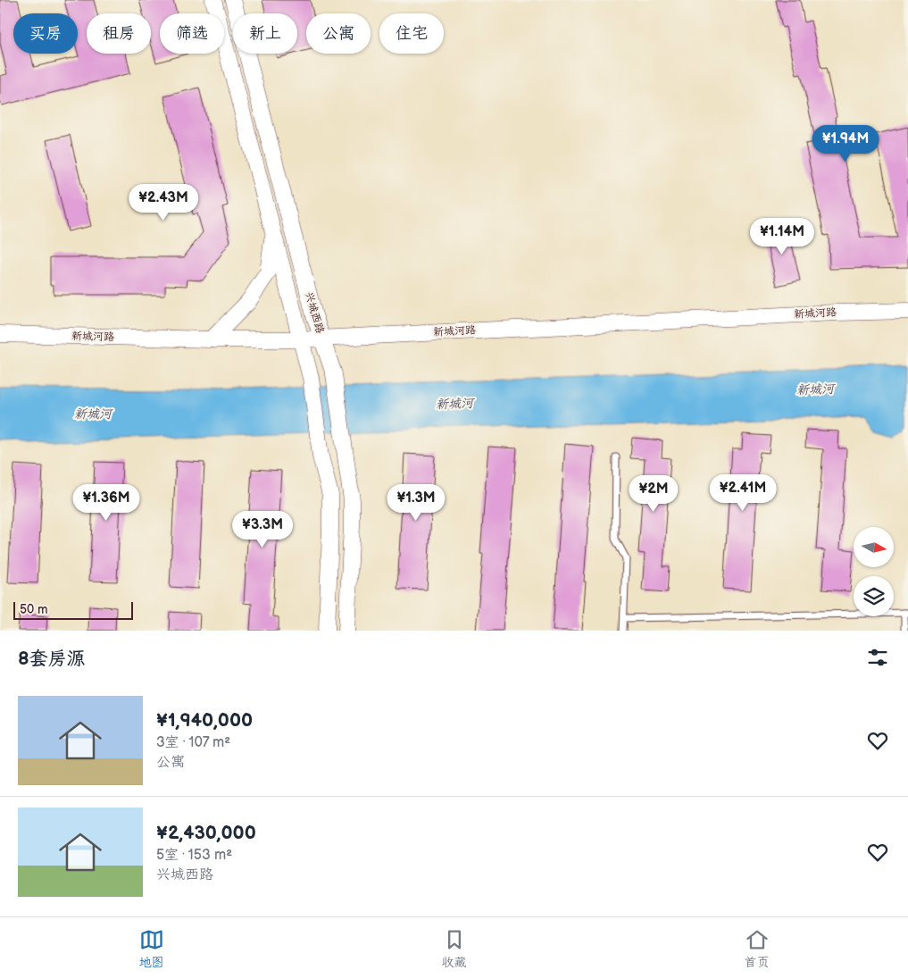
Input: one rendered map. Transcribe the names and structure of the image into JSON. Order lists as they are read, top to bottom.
{
  "streets": {
    "street": ["兴城西路", "新城河路"]
  },
  "crossings": [
    ["兴城西路", "新城河路"]
  ],
  "water": ["新城河"],
  "scale_bar": "50 m",
  "north": "right",
  "page": {
    "chip": [
      "买房",
      "租房",
      "筛选",
      "新上",
      "公寓",
      "住宅"
    ],
    "price": [
      "¥1.94M",
      "¥2.43M",
      "¥1.14M",
      "¥2.41M",
      "¥2M",
      "¥1.36M",
      "¥1.3M",
      "¥3.3M"
    ],
    "scale": "50 m",
    "heading": "8套房源",
    "list": [
      {
        "name": "¥1,940,000",
        "note": "3室 · 107 m² · 公寓"
      },
      {
        "name": "¥2,430,000",
        "note": "5室 · 153 m² · 兴城西路"
      }
    ],
    "tabs": ["地图", "收藏", "首页"]
  }
}
